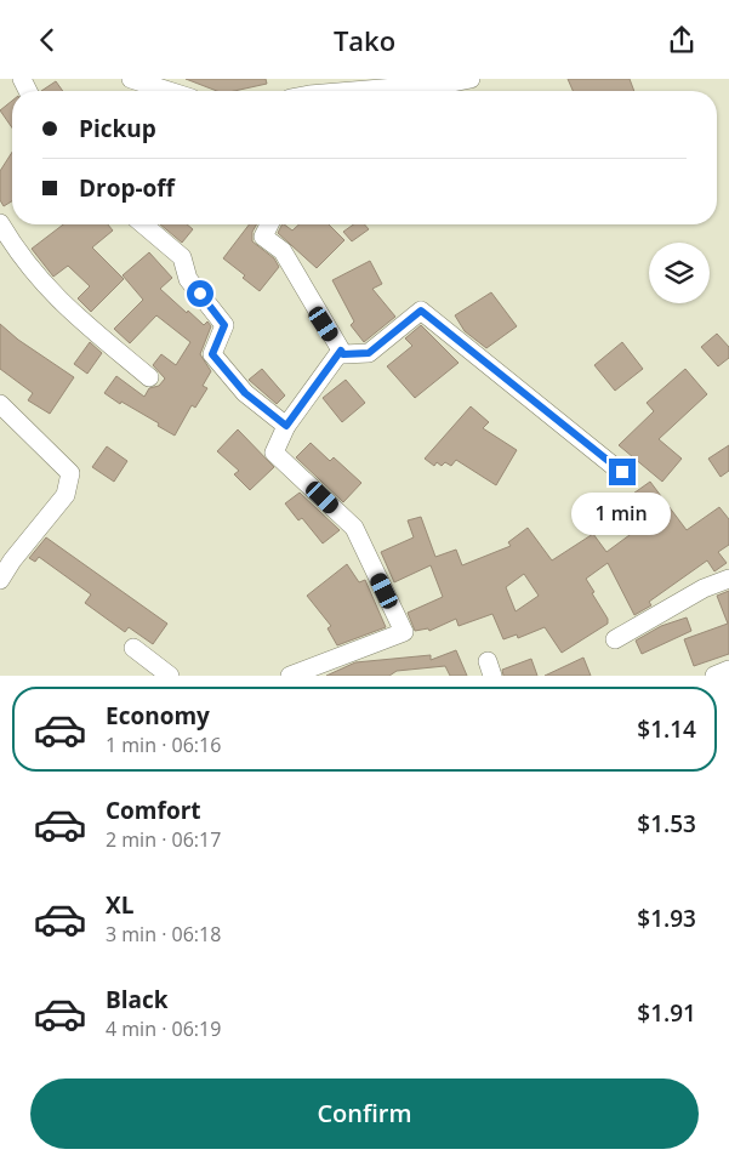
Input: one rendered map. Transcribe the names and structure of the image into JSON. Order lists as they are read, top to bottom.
{
  "page": {
    "header": "Tako",
    "banner": ["Pickup", "Drop-off"],
    "bubble": "1 min",
    "list": [
      {
        "name": "Economy",
        "note": "1 min · 06:16",
        "value": "$1.14"
      },
      {
        "name": "Comfort",
        "note": "2 min · 06:17",
        "value": "$1.53"
      },
      {
        "name": "XL",
        "note": "3 min · 06:18",
        "value": "$1.93"
      },
      {
        "name": "Black",
        "note": "4 min · 06:19",
        "value": "$1.91"
      }
    ],
    "buttons": "Confirm"
  }
}
